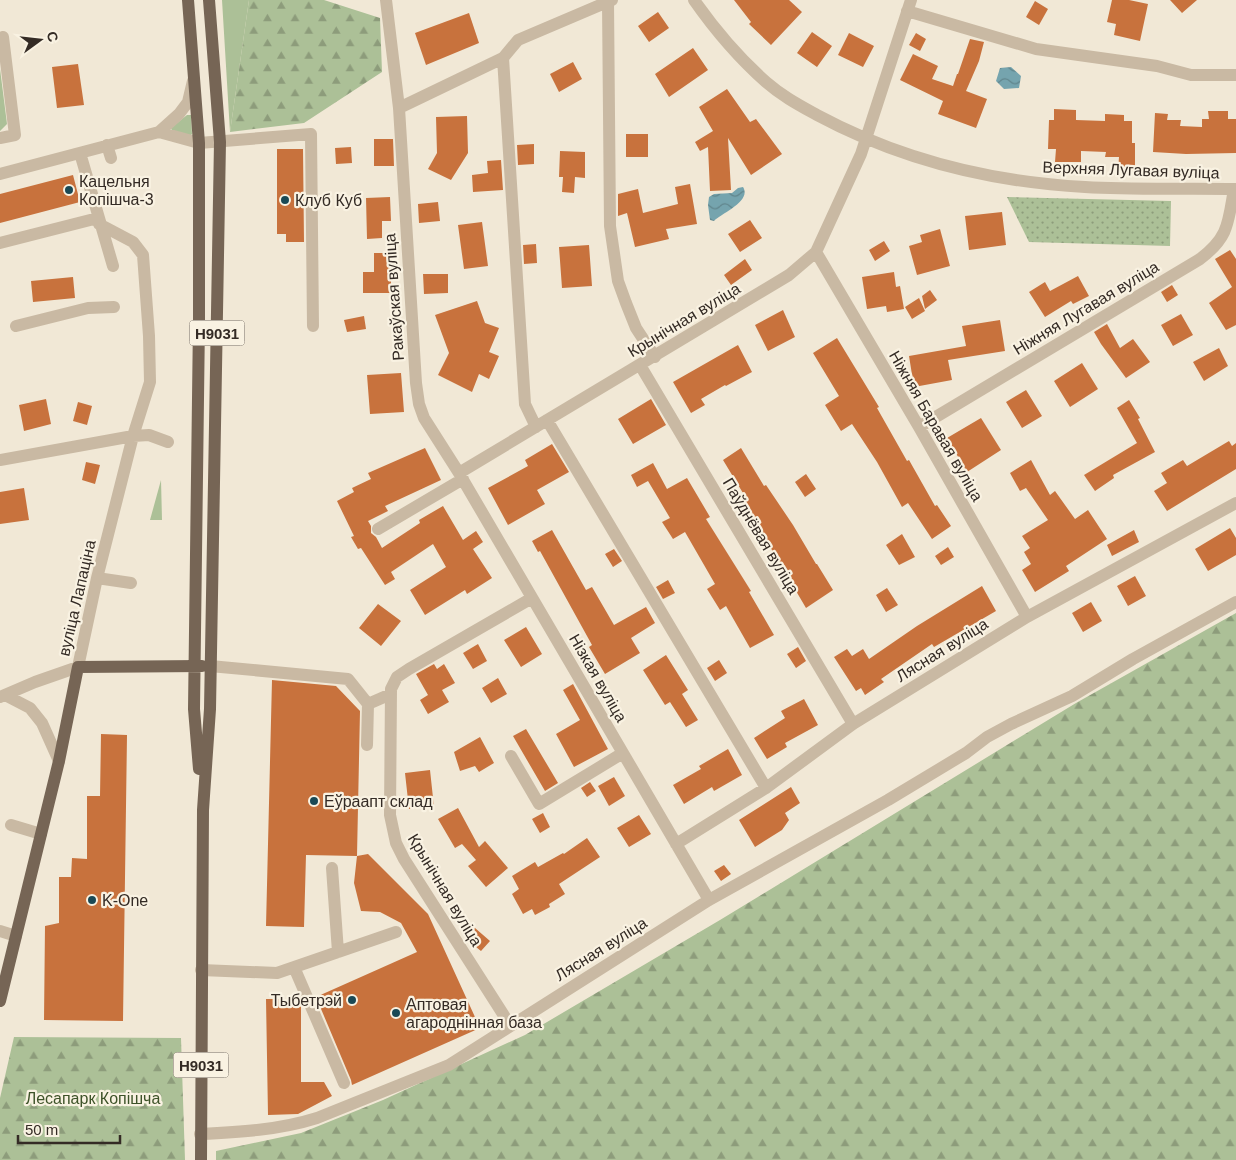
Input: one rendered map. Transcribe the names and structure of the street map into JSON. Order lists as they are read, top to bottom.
{
  "streets": {
    "main road": ["Н9031", "вуліца Лапаціна"],
    "street": [
      "Верхняя Лугавая вуліца",
      "Ракаўская вуліца",
      "Ніжняя Лугавая вуліца",
      "Крынічная вуліца",
      "Ніжняя Баравая вуліца",
      "Паўднёвая вуліца",
      "Лясная вуліца",
      "Нізкая вуліца"
    ]
  },
  "crossings": [
    ["Верхняя Лугавая вуліца", "Ніжняя Лугавая вуліца"],
    ["Верхняя Лугавая вуліца", "Крынічная вуліца"],
    ["Ракаўская вуліца", "Крынічная вуліца"],
    ["Ракаўская вуліца", "Нізкая вуліца"],
    ["Ніжняя Лугавая вуліца", "Ніжняя Баравая вуліца"],
    ["Крынічная вуліца", "Ніжняя Баравая вуліца"],
    ["Крынічная вуліца", "Паўднёвая вуліца"],
    ["Крынічная вуліца", "Лясная вуліца"],
    ["Крынічная вуліца", "Нізкая вуліца"],
    ["Н9031", "Лясная вуліца"],
    ["Ніжняя Баравая вуліца", "Лясная вуліца"],
    ["Паўднёвая вуліца", "Лясная вуліца"],
    ["Лясная вуліца", "Нізкая вуліца"]
  ],
  "parks": ["Лесапарк Копішча"],
  "places": [
    "Кацельня Копішча-3",
    "Клуб Куб",
    "Еўраапт склад",
    "K-One",
    "Тыбетрэй",
    "Аптовая агароднінная база"
  ],
  "scale_bar": "50 m",
  "north": "right"
}
